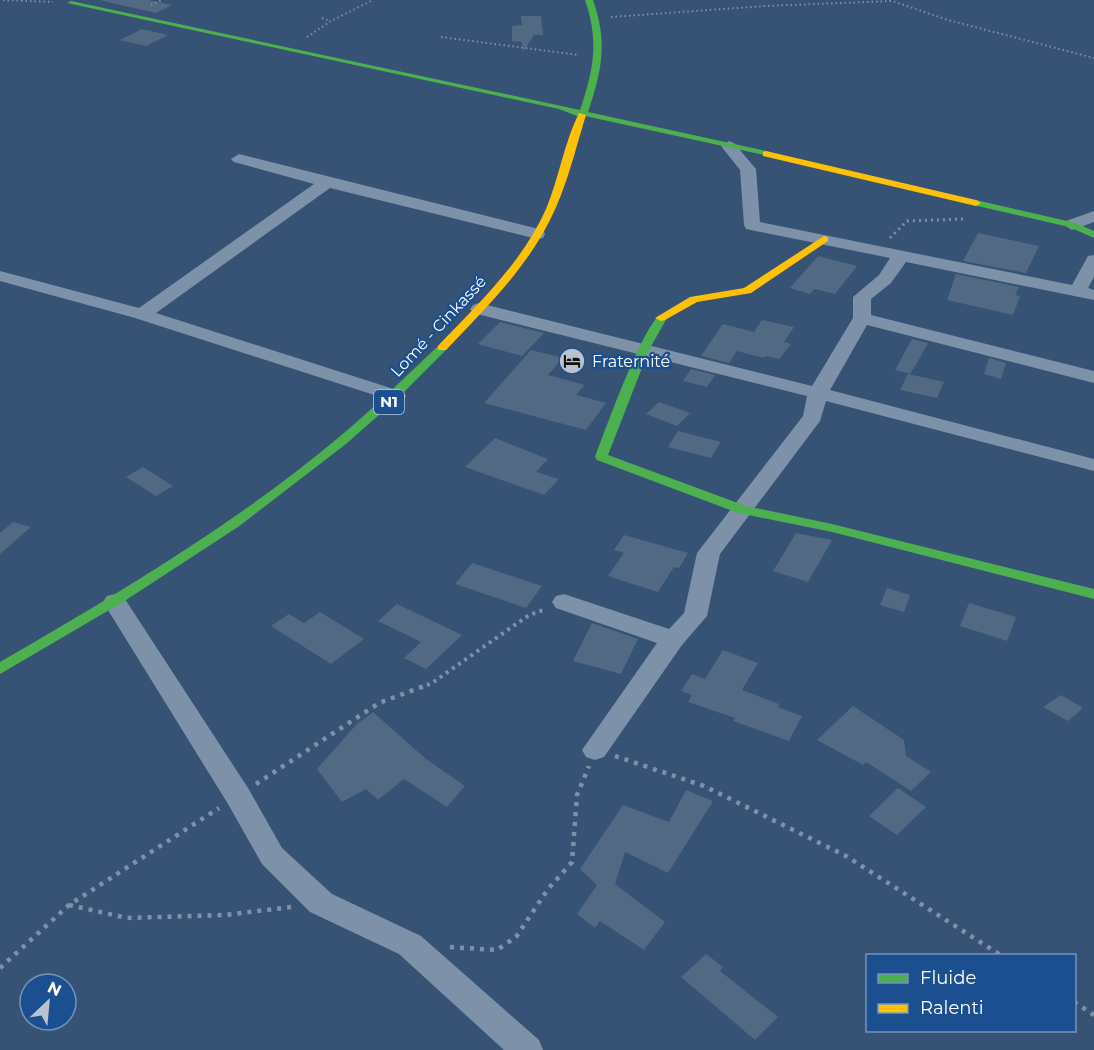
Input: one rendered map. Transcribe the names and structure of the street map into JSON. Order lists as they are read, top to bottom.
{
  "streets": {
    "main road": ["Lomé - Cinkassé", "N1"]
  },
  "places": {
    "hotel": ["Fraternité"]
  },
  "legend": ["Fluide", "Ralenti"],
  "north": "top right"
}
